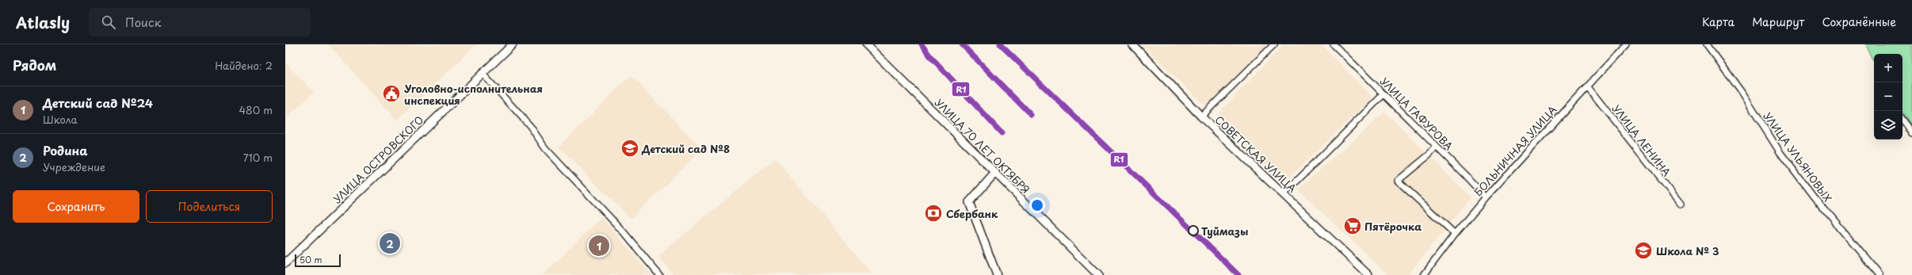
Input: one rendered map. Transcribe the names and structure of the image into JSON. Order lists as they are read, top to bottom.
{
  "streets": {
    "main road": ["УЛИЦА 70 ЛЕТ ОКТЯБРЯ", "СОВЕТСКАЯ УЛИЦА", "УЛИЦА ОСТРОВСКОГО"],
    "street": [
      "УЛИЦА ГАФУРОВА",
      "УЛИЦА ЛЕНИНА",
      "БОЛЬНИЧНАЯ УЛИЦА",
      "УЛИЦА УЛЬЯНОВЫХ"
    ]
  },
  "crossings": [
    ["УЛИЦА ГАФУРОВА", "БОЛЬНИЧНАЯ УЛИЦА"],
    ["УЛИЦА ЛЕНИНА", "БОЛЬНИЧНАЯ УЛИЦА"]
  ],
  "places": {
    "public building": ["Уголовно-исполнительная инспекция"],
    "school or university": ["Детский сад №8", "Школа № 3"],
    "bank": ["Сбербанк"],
    "supermarket": ["Пятёрочка"],
    "other": ["Туймазы"]
  },
  "lines": ["transit line R1"],
  "scale_bar": "50 m",
  "page": {
    "header": "Atlasly",
    "search": "Поиск",
    "nav": ["Карта", "Маршрут", "Сохранённые"],
    "heading": ["Рядом", "Найдено: 2"],
    "map_buttons": ["+", "−"],
    "list": [
      {
        "mark": "1",
        "name": "Детский сад №24",
        "note": "Школа",
        "value": "480 m"
      },
      {
        "mark": "2",
        "name": "Родина",
        "note": "Учреждение",
        "value": "710 m"
      }
    ],
    "buttons": ["Сохранить", "Поделиться"],
    "pins": ["2", "1"],
    "scale": "50 m"
  }
}
